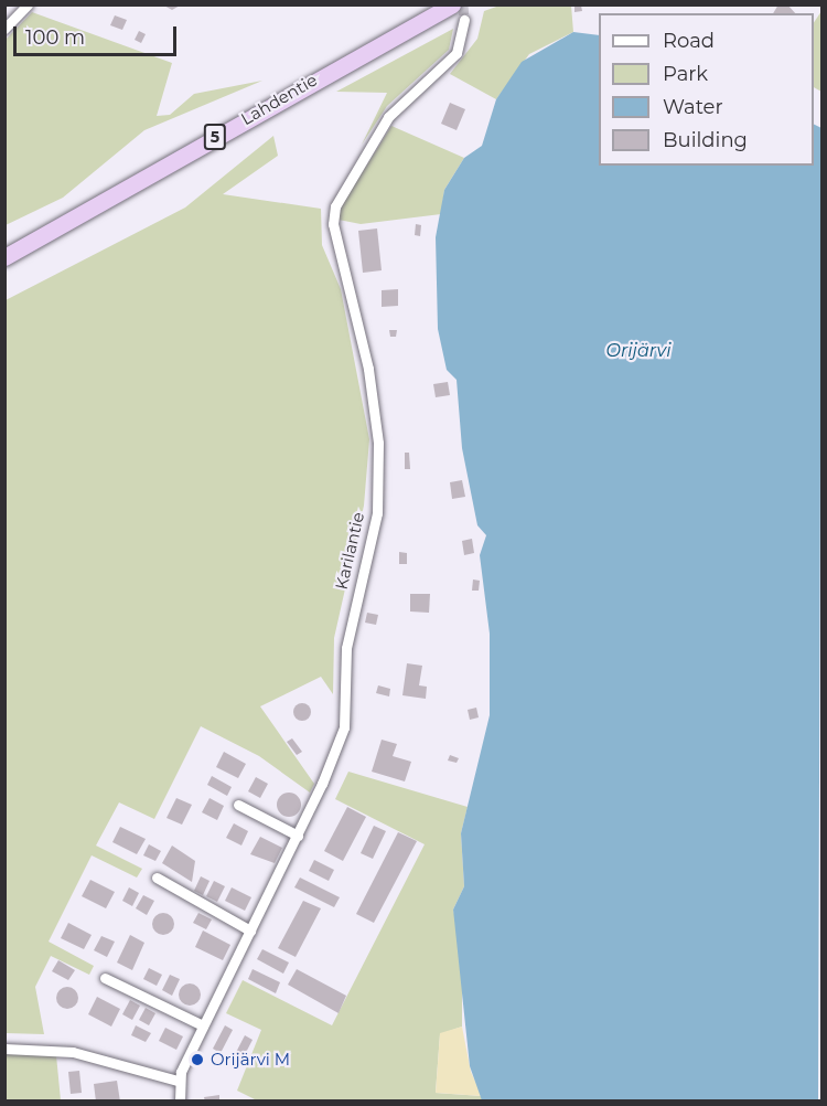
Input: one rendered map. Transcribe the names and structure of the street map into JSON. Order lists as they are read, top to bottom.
{
  "streets": {
    "highway": ["Lahdentie", "5"],
    "street": ["Karilantie"]
  },
  "water": ["Orijärvi"],
  "places": ["Orijärvi M"],
  "legend": [
    "Road",
    "Park",
    "Water",
    "Building"
  ],
  "scale_bar": "100 m"
}
